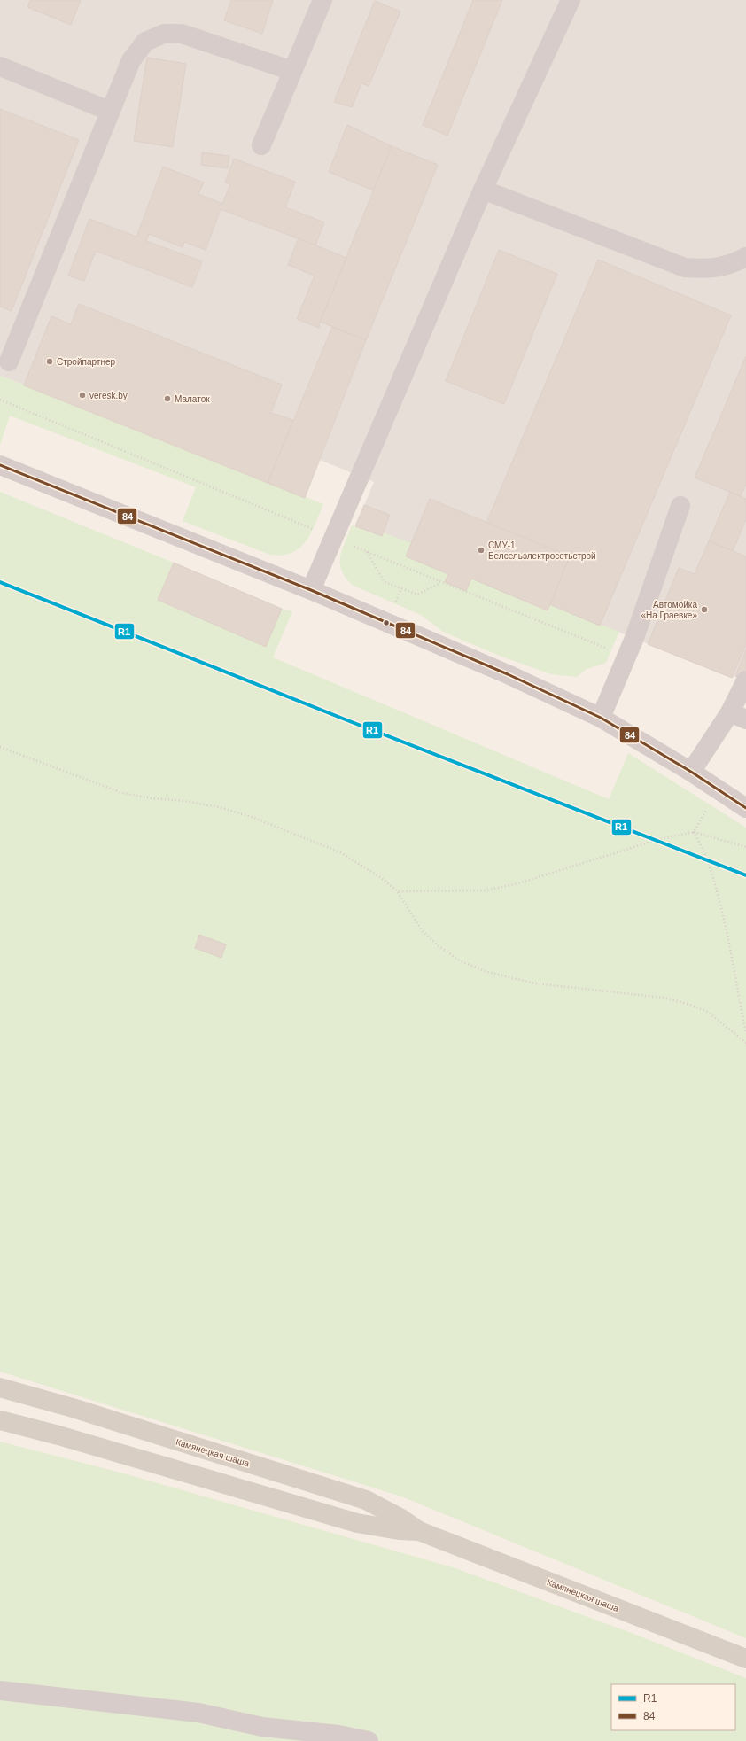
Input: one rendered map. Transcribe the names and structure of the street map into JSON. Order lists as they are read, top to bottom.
{
  "streets": {
    "main road": ["Камянецкая шаша"]
  },
  "places": [
    "Стройпартнер",
    "veresk.by",
    "Малаток",
    "СМУ-1 Белсельэлектросетьстрой",
    "Автомойка «На Граевке»"
  ],
  "lines": ["transit line 84", "transit line R1"],
  "legend": ["R1", "84"]
}
